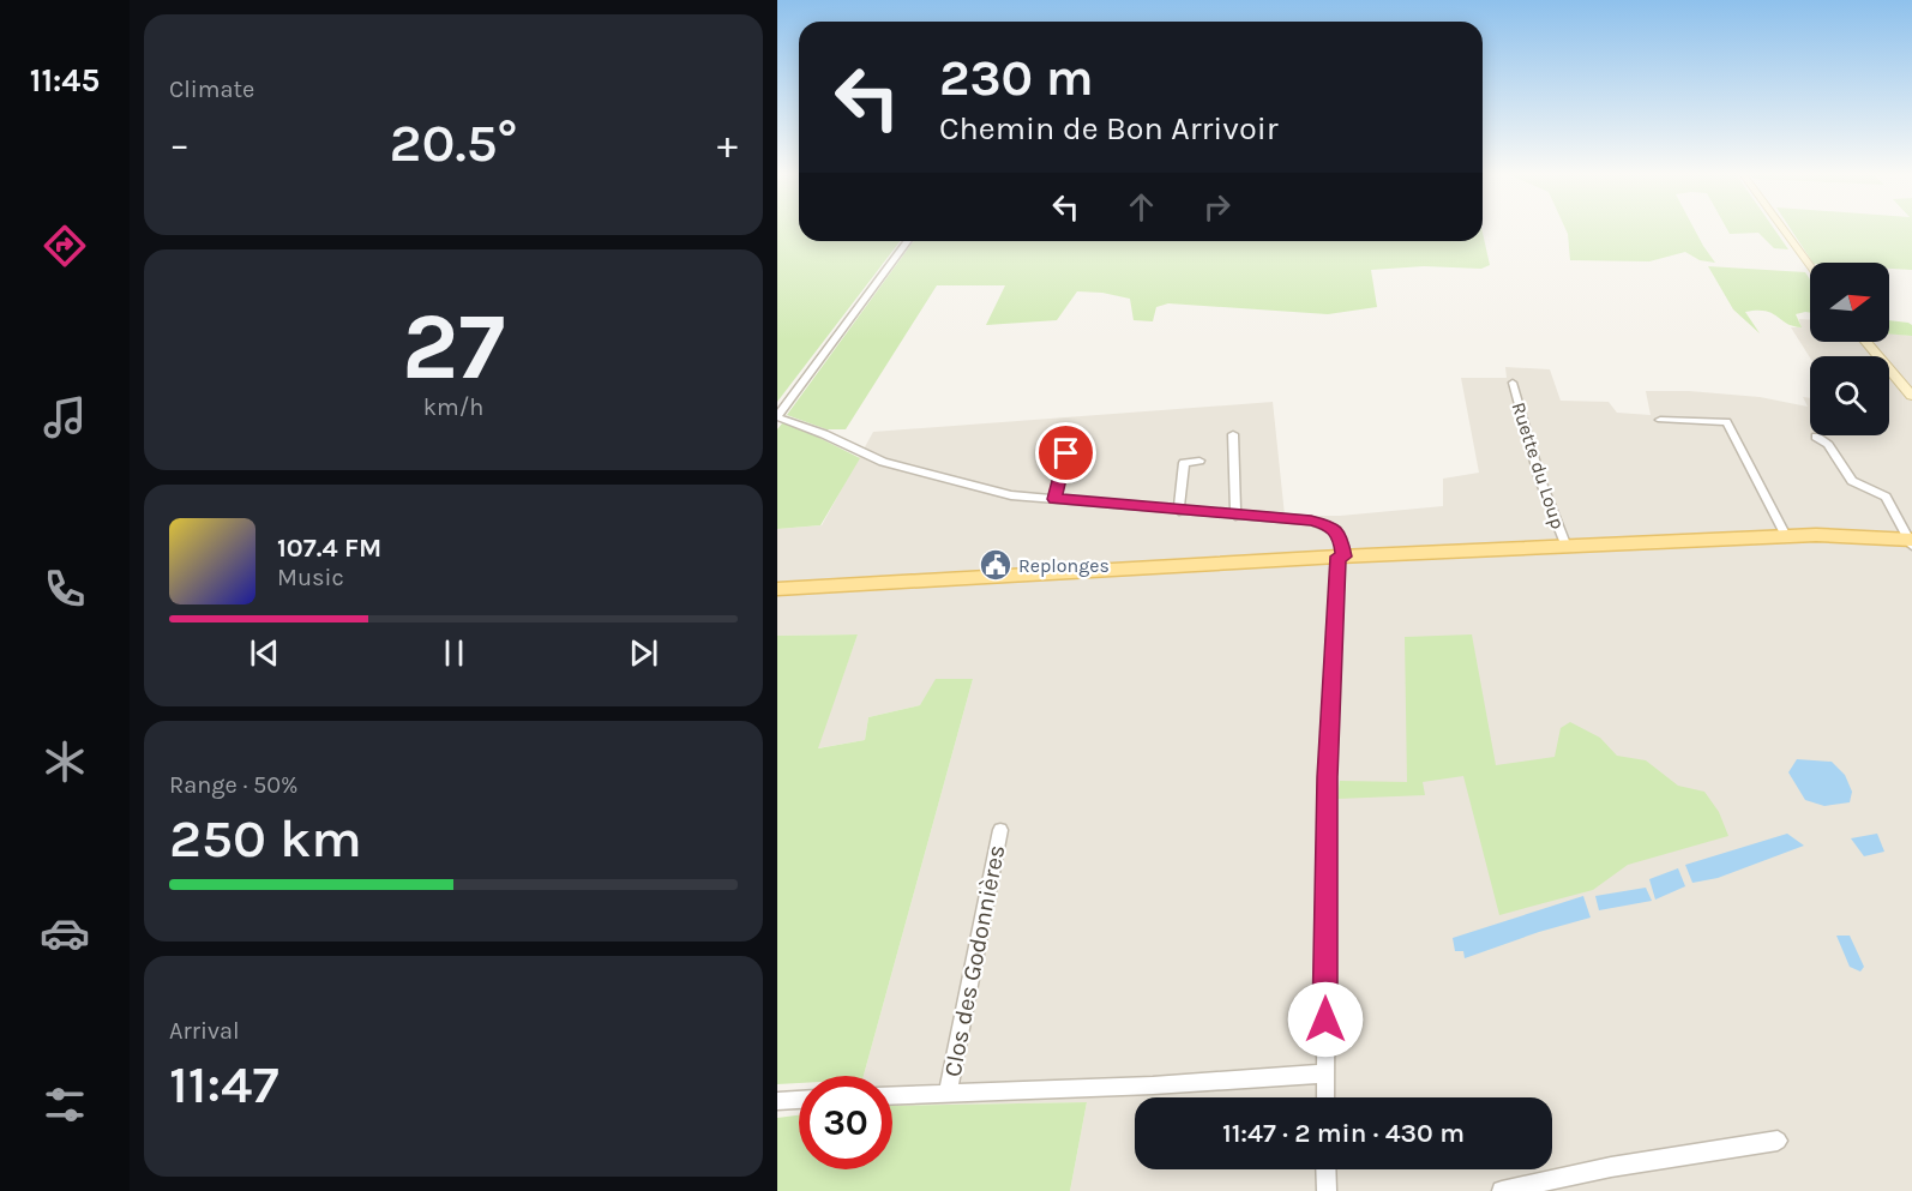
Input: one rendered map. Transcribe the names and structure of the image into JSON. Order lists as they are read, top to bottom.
{
  "streets": {
    "street": ["Ruette du Loup", "Clos des Godonnières"]
  },
  "places": {
    "public building": ["Replonges"]
  },
  "north": "right",
  "page": {
    "tabs": "11:45",
    "tile": [
      "Climate",
      ["27", "km/h"],
      ["Range · 50%", "250 km"],
      ["Arrival", "11:47"]
    ],
    "turn": ["230 m", "Chemin de Bon Arrivoir"],
    "heat": ["−", "20.5°", "+"],
    "song": ["107.4 FM", "Music"],
    "limit": "30",
    "trip": "11:47 · 2 min · 430 m"
  }
}
